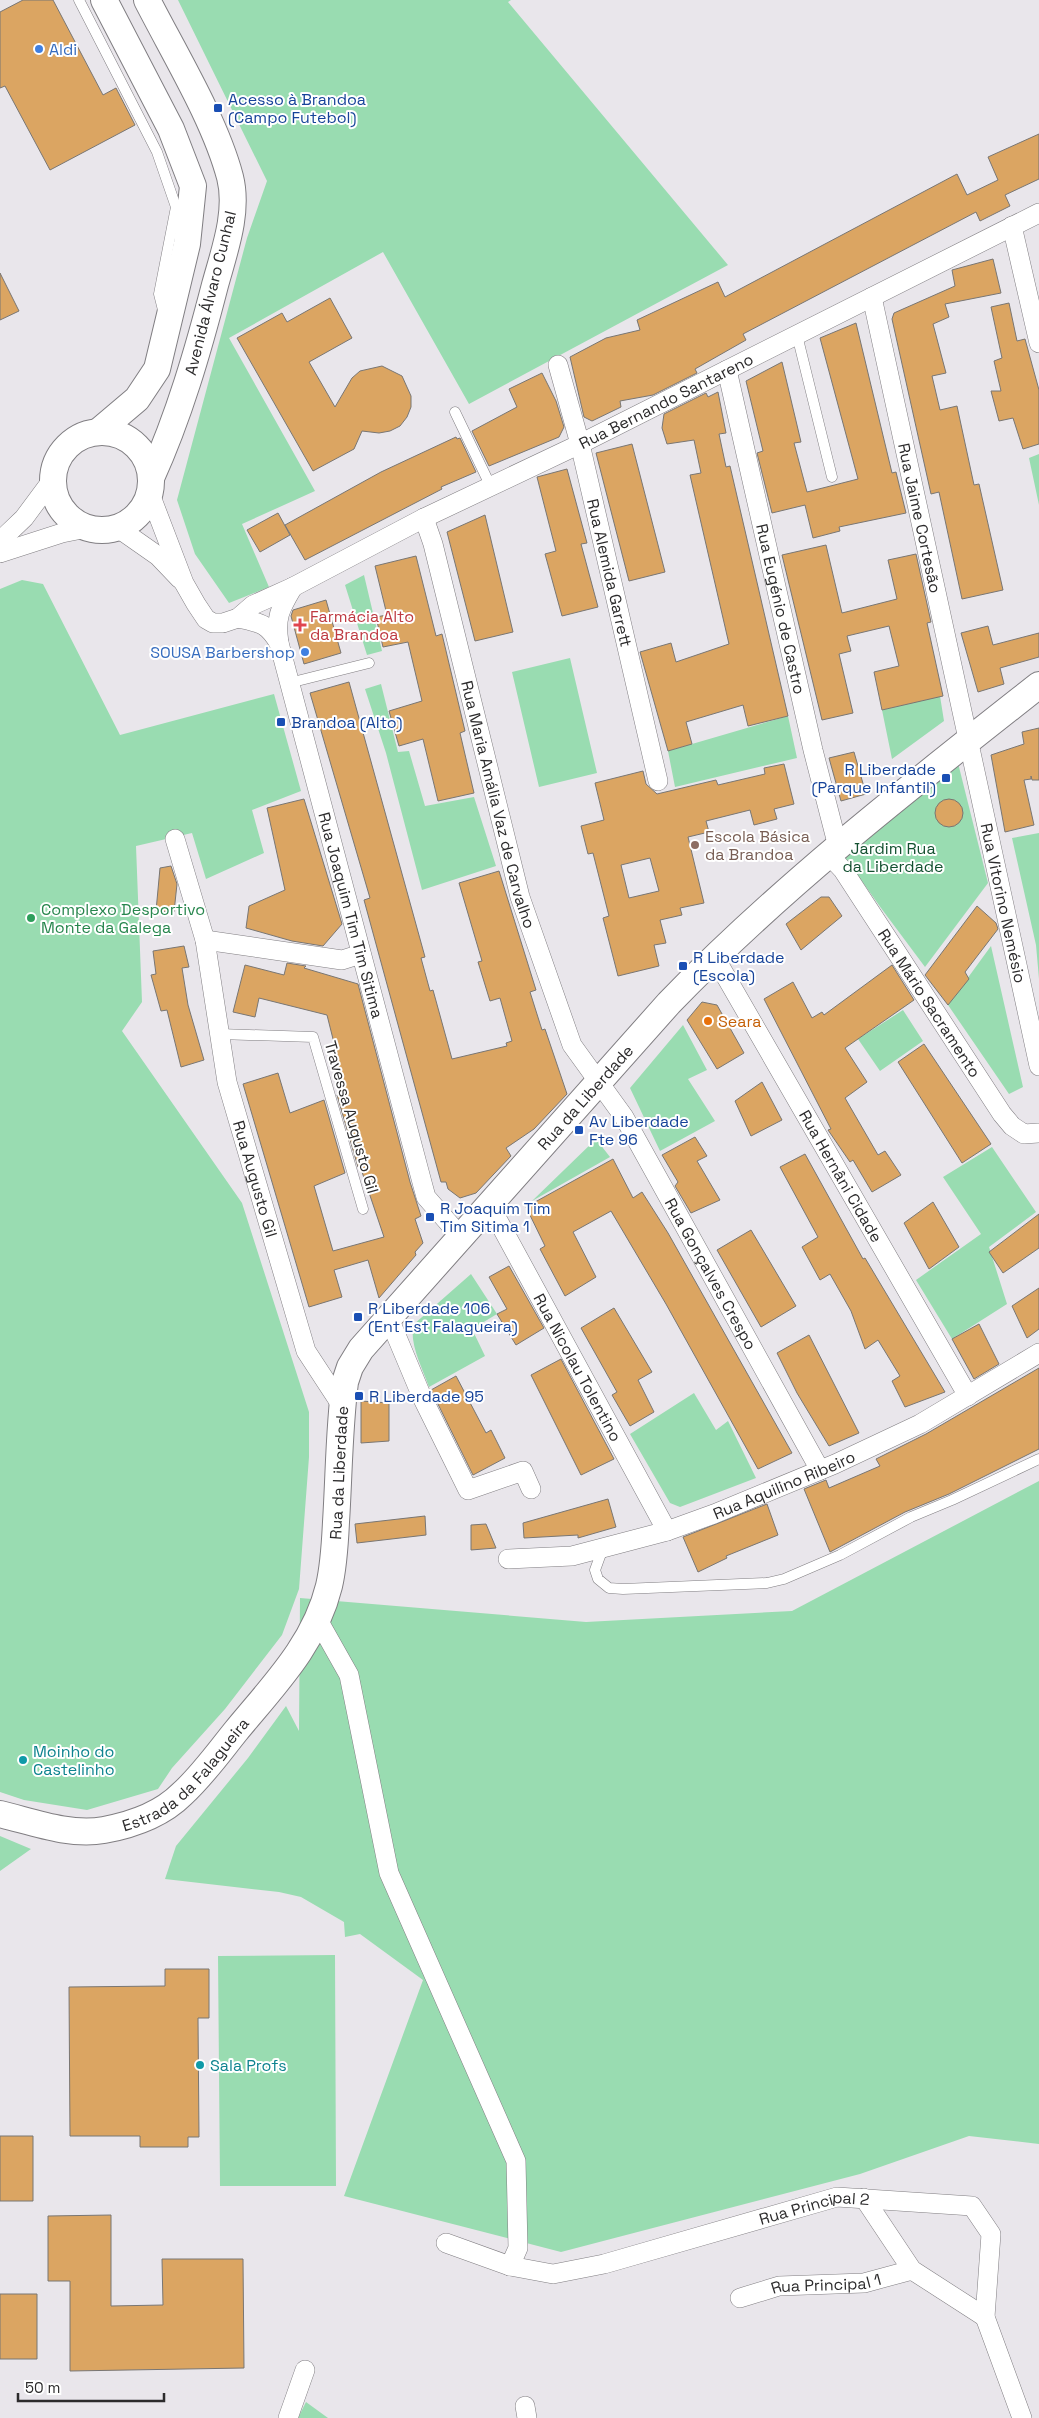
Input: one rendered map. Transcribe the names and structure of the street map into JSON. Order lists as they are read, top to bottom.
{
  "streets": {
    "street": [
      "Avenida Álvaro Cunhal",
      "Rua Bernando Santareno",
      "Rua Jaime Cortesão",
      "Rua Alemida Garrett",
      "Rua Eugénio de Castro",
      "Rua Maria Amália Vaz de Carvalho",
      "Rua Vitorino Nemésio",
      "Rua Joaquim Tim Tim Sitima",
      "Rua Mário Sacramento",
      "Rua da Liberdade",
      "Rua Hernâni Cidade",
      "Rua Augusto Gil",
      "Rua Gonçalves Crespo",
      "Rua Nicolau Tolentino",
      "Rua Aquilino Ribeiro",
      "Estrada da Falagueira",
      "Rua Principal 2",
      "Rua Principal 1"
    ],
    "lane": ["Travessa Augusto Gil"]
  },
  "crossings": [
    ["Rua Bernando Santareno", "Rua Jaime Cortesão"],
    ["Rua Bernando Santareno", "Rua Alemida Garrett"],
    ["Rua Bernando Santareno", "Rua Eugénio de Castro"],
    ["Rua Bernando Santareno", "Rua Maria Amália Vaz de Carvalho"],
    ["Rua Bernando Santareno", "Rua Joaquim Tim Tim Sitima"],
    ["Rua Jaime Cortesão", "Rua Vitorino Nemésio"],
    ["Rua Jaime Cortesão", "Rua da Liberdade"],
    ["Rua Eugénio de Castro", "Rua Mário Sacramento"],
    ["Rua Eugénio de Castro", "Rua da Liberdade"],
    ["Rua Maria Amália Vaz de Carvalho", "Rua da Liberdade"],
    ["Rua Maria Amália Vaz de Carvalho", "Rua Gonçalves Crespo"],
    ["Rua Vitorino Nemésio", "Rua da Liberdade"],
    ["Rua Joaquim Tim Tim Sitima", "Rua da Liberdade"],
    ["Rua Mário Sacramento", "Rua da Liberdade"],
    ["Rua da Liberdade", "Rua Hernâni Cidade"],
    ["Rua da Liberdade", "Rua Augusto Gil"],
    ["Rua da Liberdade", "Rua Gonçalves Crespo"],
    ["Rua da Liberdade", "Rua Nicolau Tolentino"],
    ["Rua da Liberdade", "Estrada da Falagueira"],
    ["Travessa Augusto Gil", "Rua Augusto Gil"],
    ["Rua Hernâni Cidade", "Rua Aquilino Ribeiro"],
    ["Rua Gonçalves Crespo", "Rua Aquilino Ribeiro"],
    ["Rua Nicolau Tolentino", "Rua Aquilino Ribeiro"]
  ],
  "parks": ["Jardim Rua da Liberdade"],
  "places": {
    "other": [
      "Aldi",
      "SOUSA Barbershop",
      "Escola Básica da Brandoa",
      "Complexo Desportivo Monte da Galega",
      "Seara",
      "Moinho do Castelinho",
      "Sala Profs"
    ],
    "transit": [
      "Acesso à Brandoa (Campo Futebol)",
      "Brandoa (Alto)",
      "R Liberdade (Parque Infantil)",
      "R Liberdade (Escola)",
      "Av Liberdade Fte 96",
      "R Joaquim Tim Tim Sitima 1",
      "R Liberdade 106 (Ent Est Falagueira)",
      "R Liberdade 95"
    ],
    "health": ["Farmácia Alto da Brandoa"]
  },
  "scale_bar": "50 m"
}
